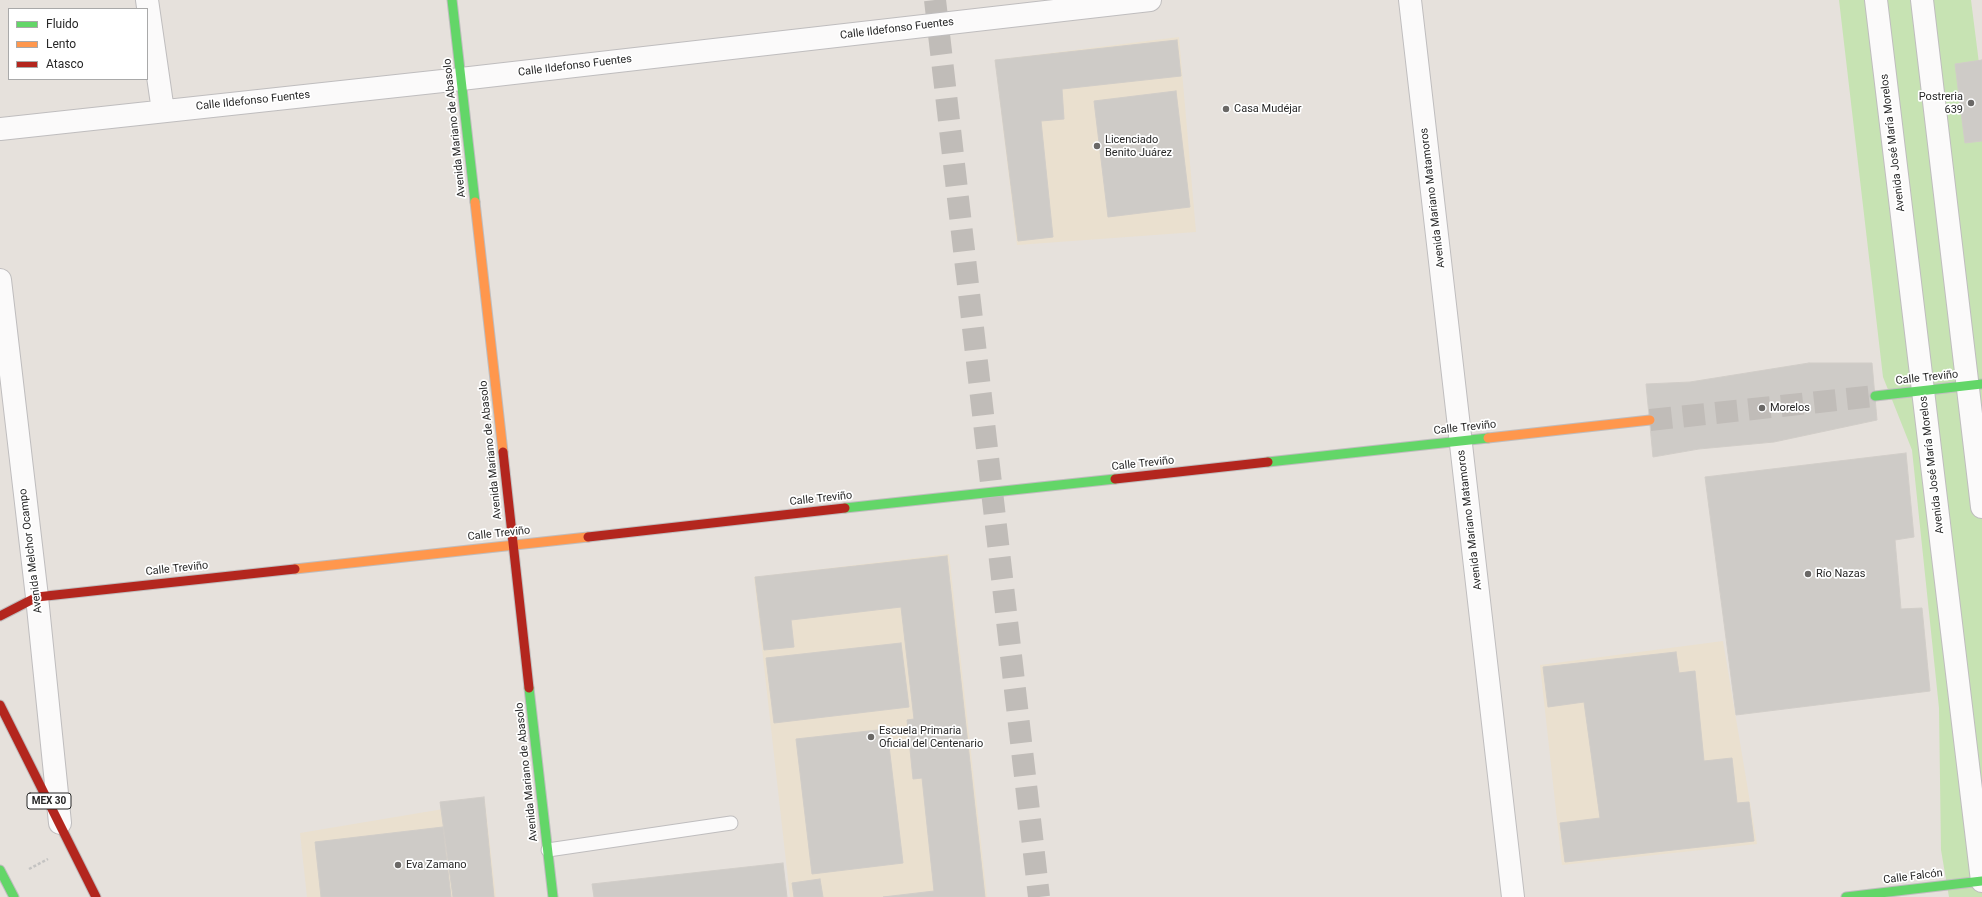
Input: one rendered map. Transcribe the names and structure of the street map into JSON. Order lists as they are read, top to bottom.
{
  "streets": {
    "street": [
      "Calle Ildefonso Fuentes",
      "Avenida Mariano de Abasolo",
      "Avenida José María Morelos",
      "Avenida Mariano Matamoros",
      "Calle Treviño",
      "Avenida Melchor Ocampo",
      "MEX 30",
      "Calle Falcón"
    ]
  },
  "crossings": [
    ["Calle Ildefonso Fuentes", "Avenida Mariano de Abasolo"],
    ["Avenida Mariano de Abasolo", "Calle Treviño"],
    ["Avenida José María Morelos", "Calle Treviño"],
    ["Avenida José María Morelos", "Calle Falcón"],
    ["Avenida Mariano Matamoros", "Calle Treviño"],
    ["Calle Treviño", "Avenida Melchor Ocampo"],
    ["Avenida Melchor Ocampo", "MEX 30"]
  ],
  "places": [
    "Postreria 639",
    "Casa Mudéjar",
    "Licenciado Benito Juárez",
    "Morelos",
    "Río Nazas",
    "Escuela Primaria Oficial del Centenario",
    "Eva Zamano"
  ],
  "legend": ["Fluido", "Lento", "Atasco"]
}
